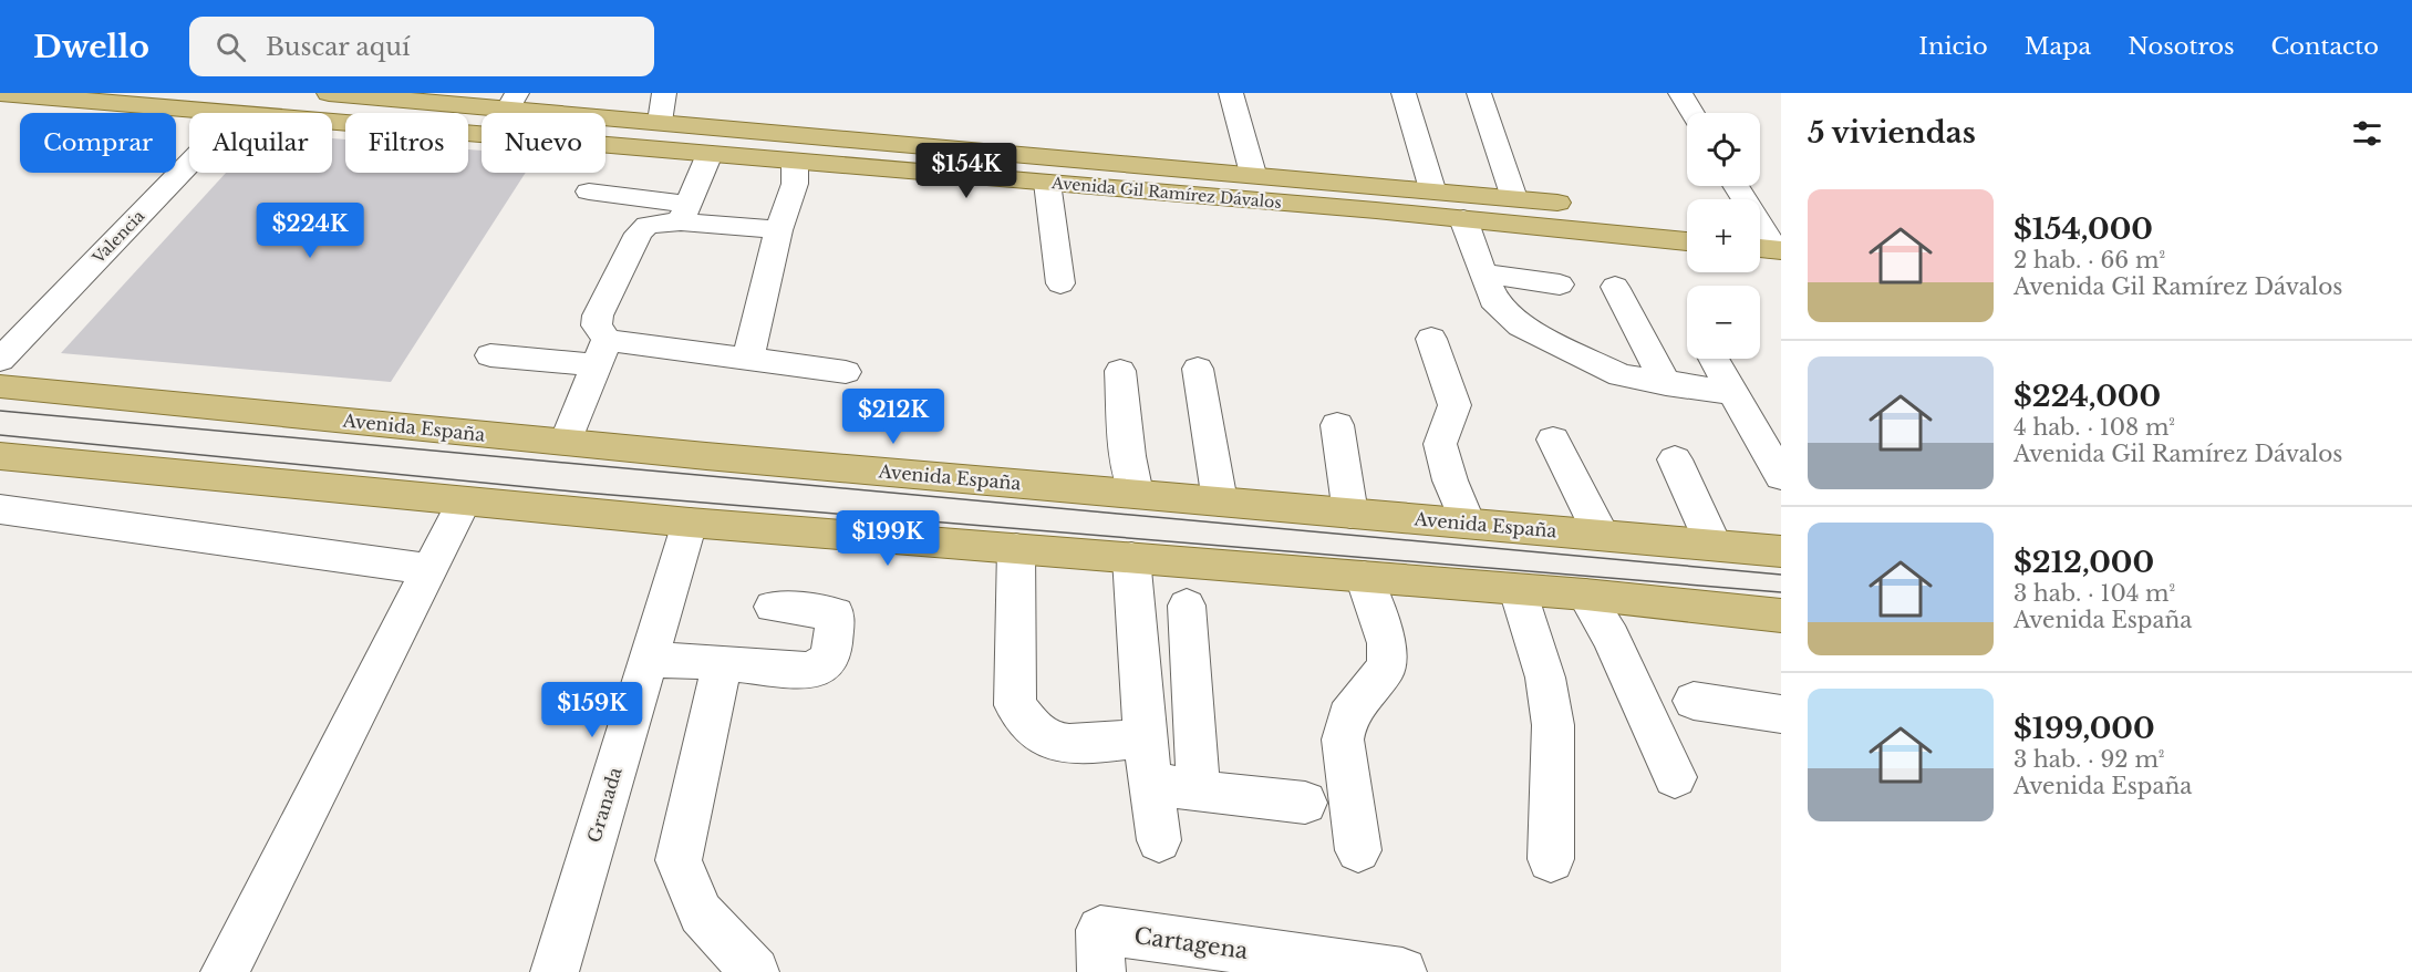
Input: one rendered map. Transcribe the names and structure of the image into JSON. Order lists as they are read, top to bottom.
{
  "streets": {
    "main road": ["Avenida Gil Ramírez Dávalos", "Avenida España"],
    "street": ["Valencia", "Granada", "Cartagena"]
  },
  "crossings": [
    ["Avenida Gil Ramírez Dávalos", "Valencia"]
  ],
  "page": {
    "header": "Dwello",
    "search": "Buscar aquí",
    "nav": [
      "Inicio",
      "Mapa",
      "Nosotros",
      "Contacto"
    ],
    "heading": "5 viviendas",
    "map_buttons": ["+", "−"],
    "chip": [
      "Comprar",
      "Alquilar",
      "Filtros",
      "Nuevo"
    ],
    "price": [
      "$154K",
      "$224K",
      "$212K",
      "$199K",
      "$159K"
    ],
    "list": [
      {
        "name": "$154,000",
        "note": "2 hab. · 66 m² · Avenida Gil Ramírez Dávalos"
      },
      {
        "name": "$224,000",
        "note": "4 hab. · 108 m² · Avenida Gil Ramírez Dávalos"
      },
      {
        "name": "$212,000",
        "note": "3 hab. · 104 m² · Avenida España"
      },
      {
        "name": "$199,000",
        "note": "3 hab. · 92 m² · Avenida España"
      }
    ]
  }
}
